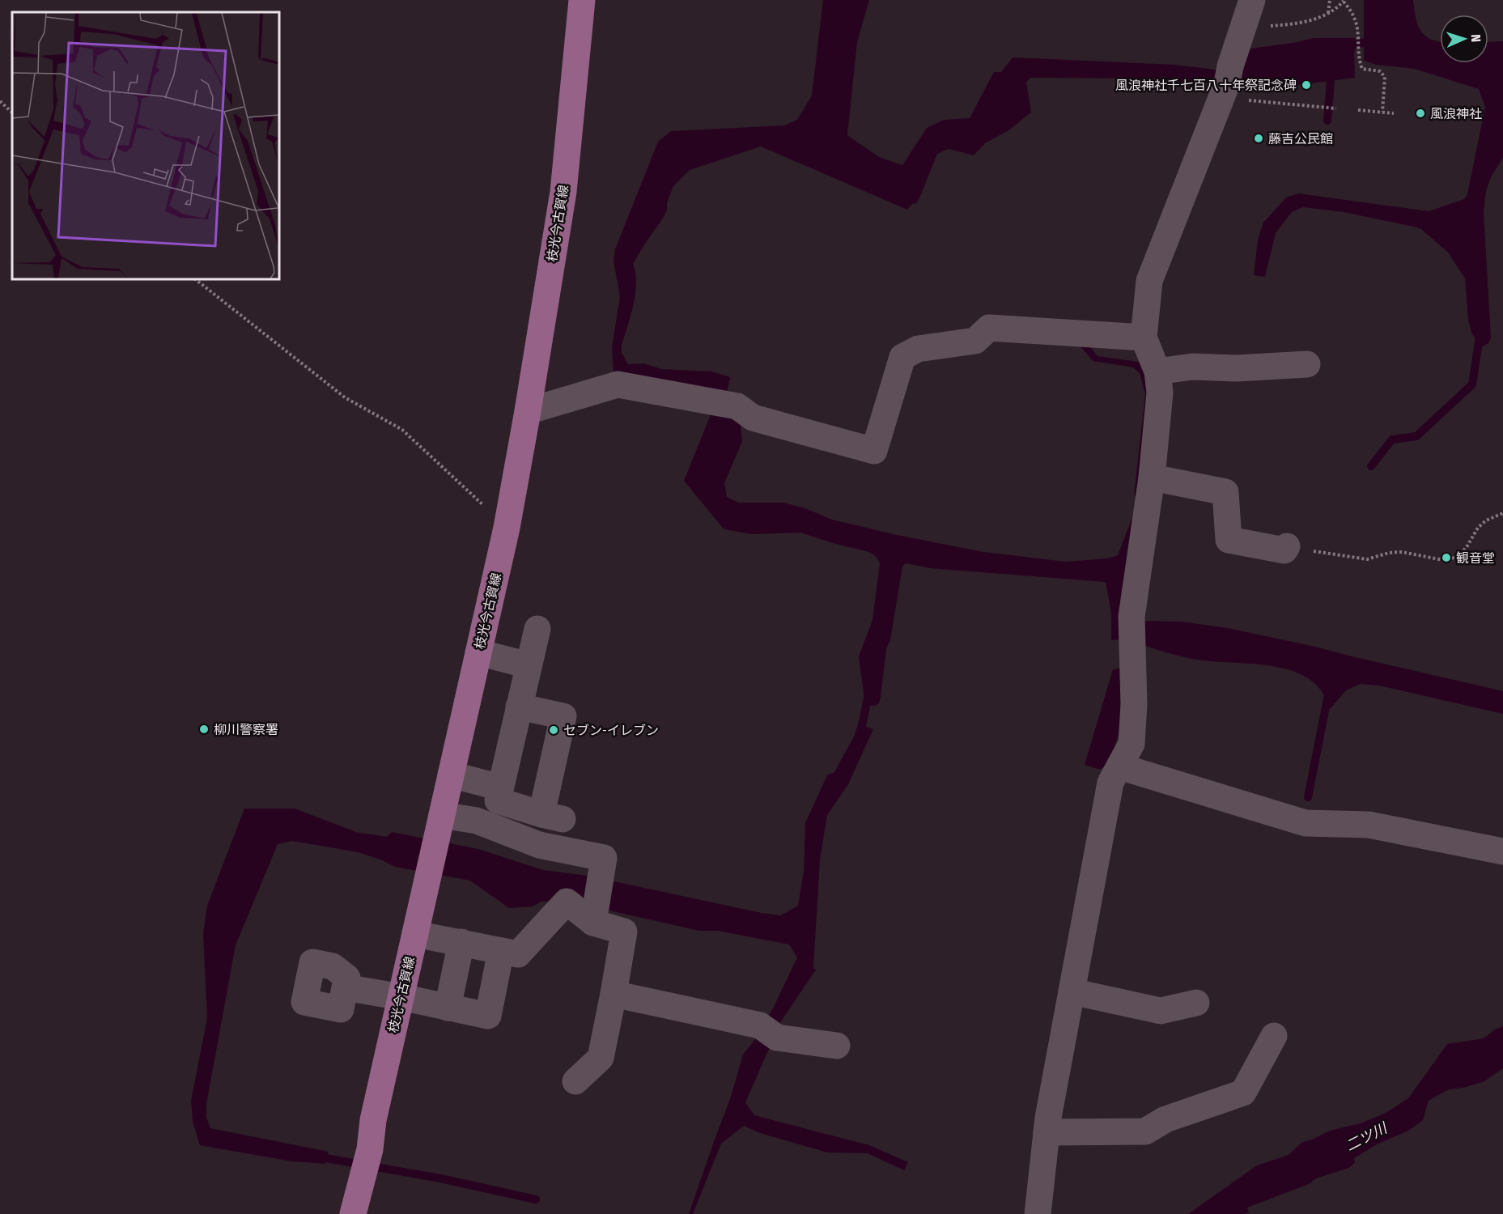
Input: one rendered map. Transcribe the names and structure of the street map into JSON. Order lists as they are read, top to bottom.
{
  "streets": {
    "main road": ["枝光今古賀線"]
  },
  "water": ["二ツ川"],
  "places": [
    "風浪神社千七百八十年祭記念碑",
    "風浪神社",
    "藤吉公民館",
    "観音堂",
    "柳川警察署",
    "セブン-イレブン"
  ],
  "north": "right"
}
